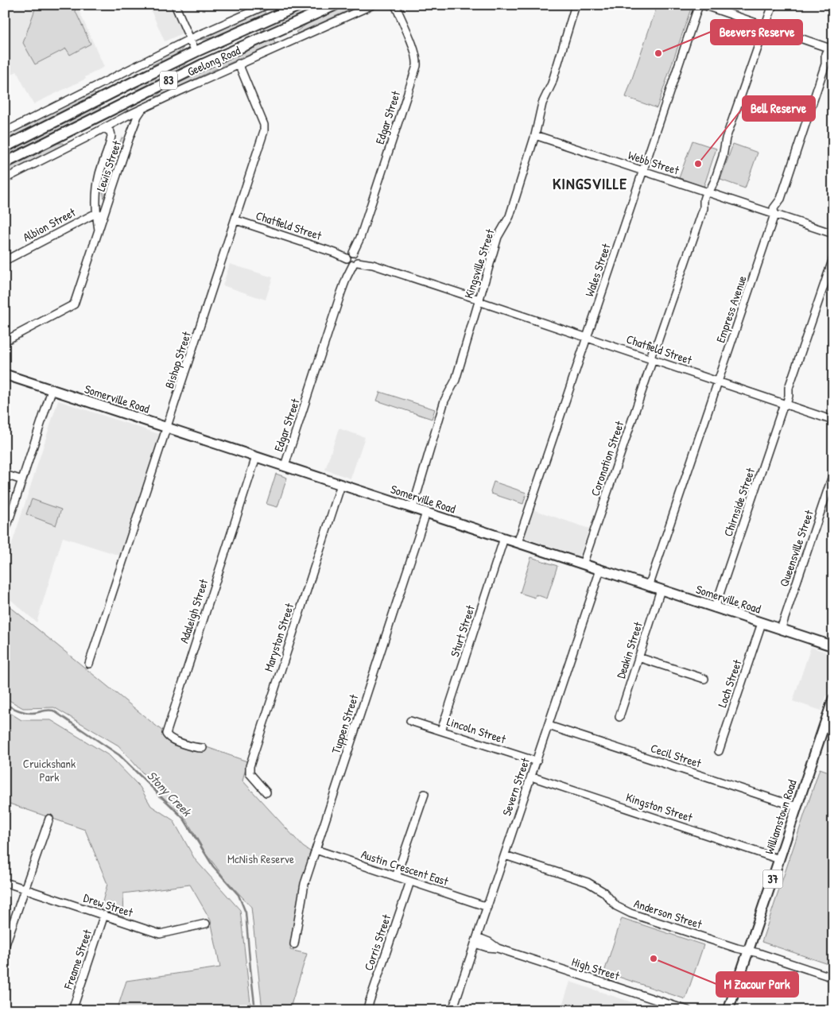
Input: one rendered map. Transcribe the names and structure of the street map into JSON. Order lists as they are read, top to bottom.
{
  "streets": {
    "highway": ["Geelong Road", "83"],
    "main road": ["Somerville Road", "Williamstown Road", "37"],
    "street": [
      "Edgar Street",
      "Webb Street",
      "Lewis Street",
      "Albion Street",
      "Chatfield Street",
      "Kingsville Street",
      "Wales Street",
      "Empress Avenue",
      "Bishop Street",
      "Coronation Street",
      "Chirnside Street",
      "Queensville Street",
      "Adaleigh Street",
      "Sturt Street",
      "Maryston Street",
      "Deakin Street",
      "Loch Street",
      "Tuppen Street",
      "Lincoln Street",
      "Cecil Street",
      "Severn Street",
      "Kingston Street",
      "Austin Crescent East",
      "Drew Street",
      "Anderson Street",
      "Corris Street",
      "Freame Street",
      "High Street"
    ]
  },
  "crossings": [
    ["Geelong Road", "Lewis Street"],
    ["Geelong Road", "Bishop Street"],
    ["Edgar Street", "Chatfield Street"],
    ["Edgar Street", "Somerville Road"],
    ["Webb Street", "Kingsville Street"],
    ["Webb Street", "Wales Street"],
    ["Webb Street", "Empress Avenue"],
    ["Webb Street", "Coronation Street"],
    ["Lewis Street", "Albion Street"],
    ["Chatfield Street", "Kingsville Street"],
    ["Chatfield Street", "Wales Street"],
    ["Chatfield Street", "Empress Avenue"],
    ["Chatfield Street", "Bishop Street"],
    ["Chatfield Street", "Coronation Street"],
    ["Chatfield Street", "Chirnside Street"],
    ["Kingsville Street", "Somerville Road"],
    ["Wales Street", "Somerville Road"],
    ["Empress Avenue", "Somerville Road"],
    ["Bishop Street", "Somerville Road"],
    ["Somerville Road", "Coronation Street"],
    ["Somerville Road", "Chirnside Street"],
    ["Somerville Road", "Queensville Street"],
    ["Somerville Road", "Adaleigh Street"],
    ["Somerville Road", "Sturt Street"],
    ["Somerville Road", "Maryston Street"],
    ["Somerville Road", "Deakin Street"],
    ["Somerville Road", "Loch Street"],
    ["Somerville Road", "Tuppen Street"],
    ["Somerville Road", "Severn Street"],
    ["Sturt Street", "Lincoln Street"],
    ["Tuppen Street", "Austin Crescent East"],
    ["Lincoln Street", "Severn Street"],
    ["Cecil Street", "Severn Street"],
    ["Cecil Street", "Williamstown Road"],
    ["Severn Street", "Kingston Street"],
    ["Severn Street", "Austin Crescent East"],
    ["Severn Street", "Anderson Street"],
    ["Severn Street", "High Street"],
    ["Kingston Street", "Williamstown Road"],
    ["Williamstown Road", "Anderson Street"],
    ["Austin Crescent East", "Corris Street"],
    ["Drew Street", "Freame Street"]
  ],
  "districts": ["KINGSVILLE"],
  "water": ["Stony Creek"],
  "parks": ["Cruickshank Park", "McNish Reserve"],
  "places": ["Beevers Reserve", "Bell Reserve", "M Zacour Park"]
}
